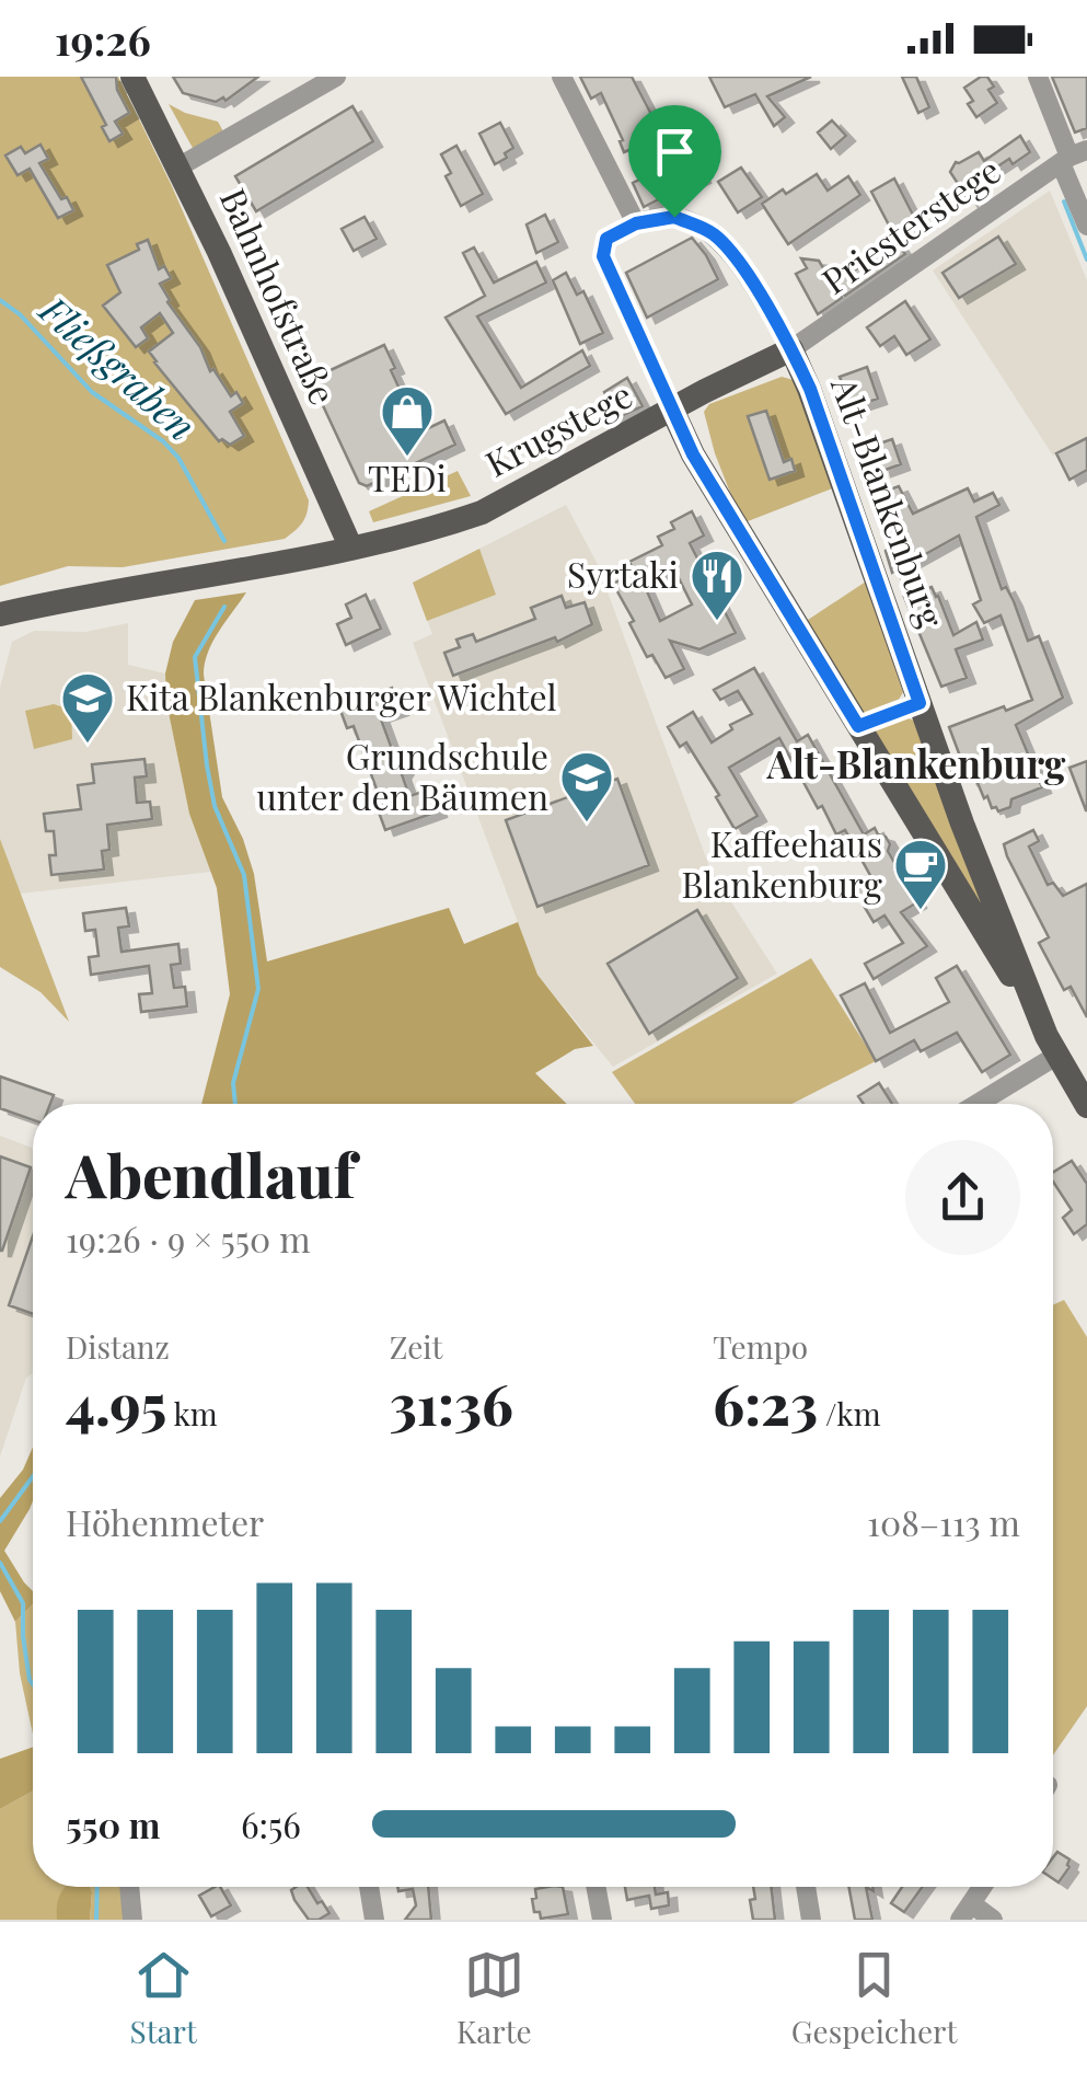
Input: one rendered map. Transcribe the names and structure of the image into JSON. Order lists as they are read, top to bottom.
{
  "streets": {
    "main road": ["Bahnhofstraße", "Krugstege", "Alt-Blankenburg"],
    "street": ["Priesterstege"]
  },
  "crossings": [
    ["Priesterstege", "Krugstege"],
    ["Priesterstege", "Alt-Blankenburg"],
    ["Bahnhofstraße", "Krugstege"],
    ["Krugstege", "Alt-Blankenburg"]
  ],
  "districts": ["Alt-Blankenburg"],
  "water": ["Fließgraben"],
  "places": {
    "shop": ["TEDi"],
    "restaurant": ["Syrtaki"],
    "school or university": ["Kita Blankenburger Wichtel", "Grundschule unter den Bäumen"],
    "cafe": ["Kaffeehaus Blankenburg"]
  },
  "page": {
    "status": "19:26",
    "heading": ["Abendlauf", "19:26 · 9 × 550 m"],
    "stats": [
      ["Distanz", "4.95 km"],
      ["Zeit", "31:36"],
      ["Tempo", "6:23 /km"]
    ],
    "chart": ["Höhenmeter", "108–113 m"],
    "list": [
      {
        "name": "550 m",
        "note": "6:56"
      }
    ],
    "tabs": ["Start", "Karte", "Gespeichert"]
  }
}
